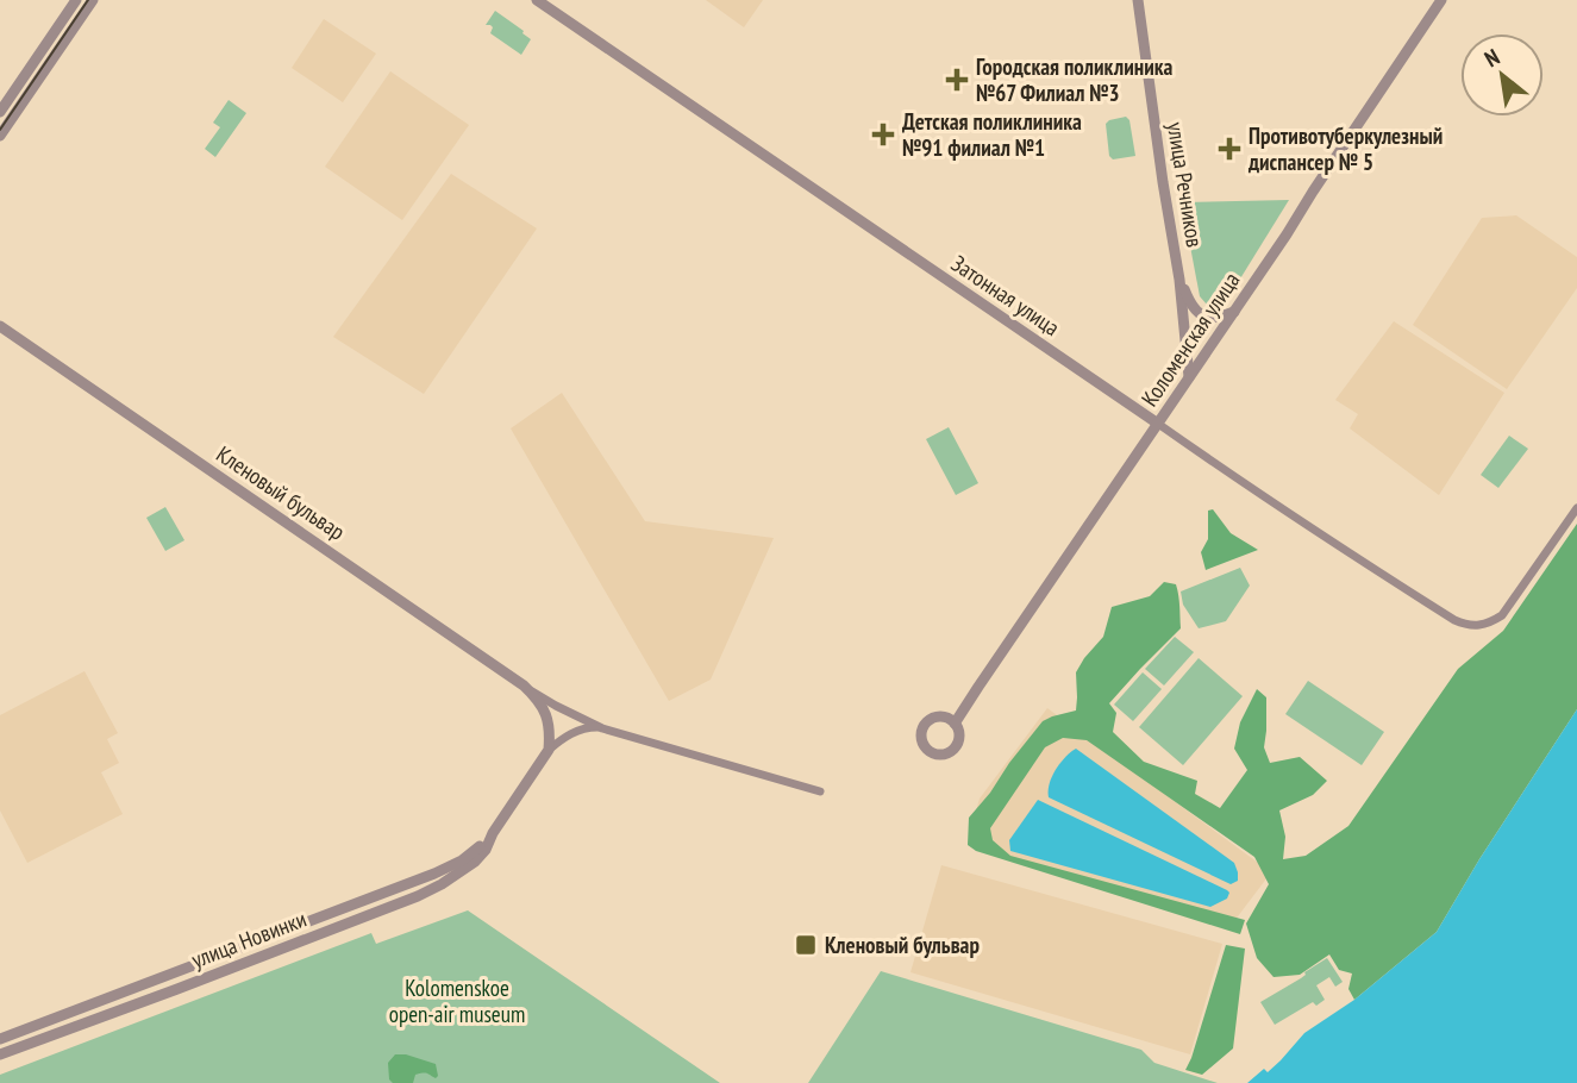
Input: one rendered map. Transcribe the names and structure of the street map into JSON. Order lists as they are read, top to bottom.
{
  "streets": {
    "street": [
      "улица Речников",
      "Затонная улица",
      "Коломенская улица",
      "Кленовый бульвар",
      "улица Новинки"
    ]
  },
  "crossings": [
    ["улица Речников", "Коломенская улица"],
    ["Затонная улица", "Коломенская улица"],
    ["Кленовый бульвар", "улица Новинки"]
  ],
  "parks": ["Kolomenskoe open-air museum"],
  "places": {
    "health": ["Городская поликлиника №67 Филиал №3", "Детская поликлиника №91 филиал №1", "Противотуберкулезный диспансер № 5"],
    "transit": ["Кленовый бульвар"]
  },
  "north": "top left"
}
